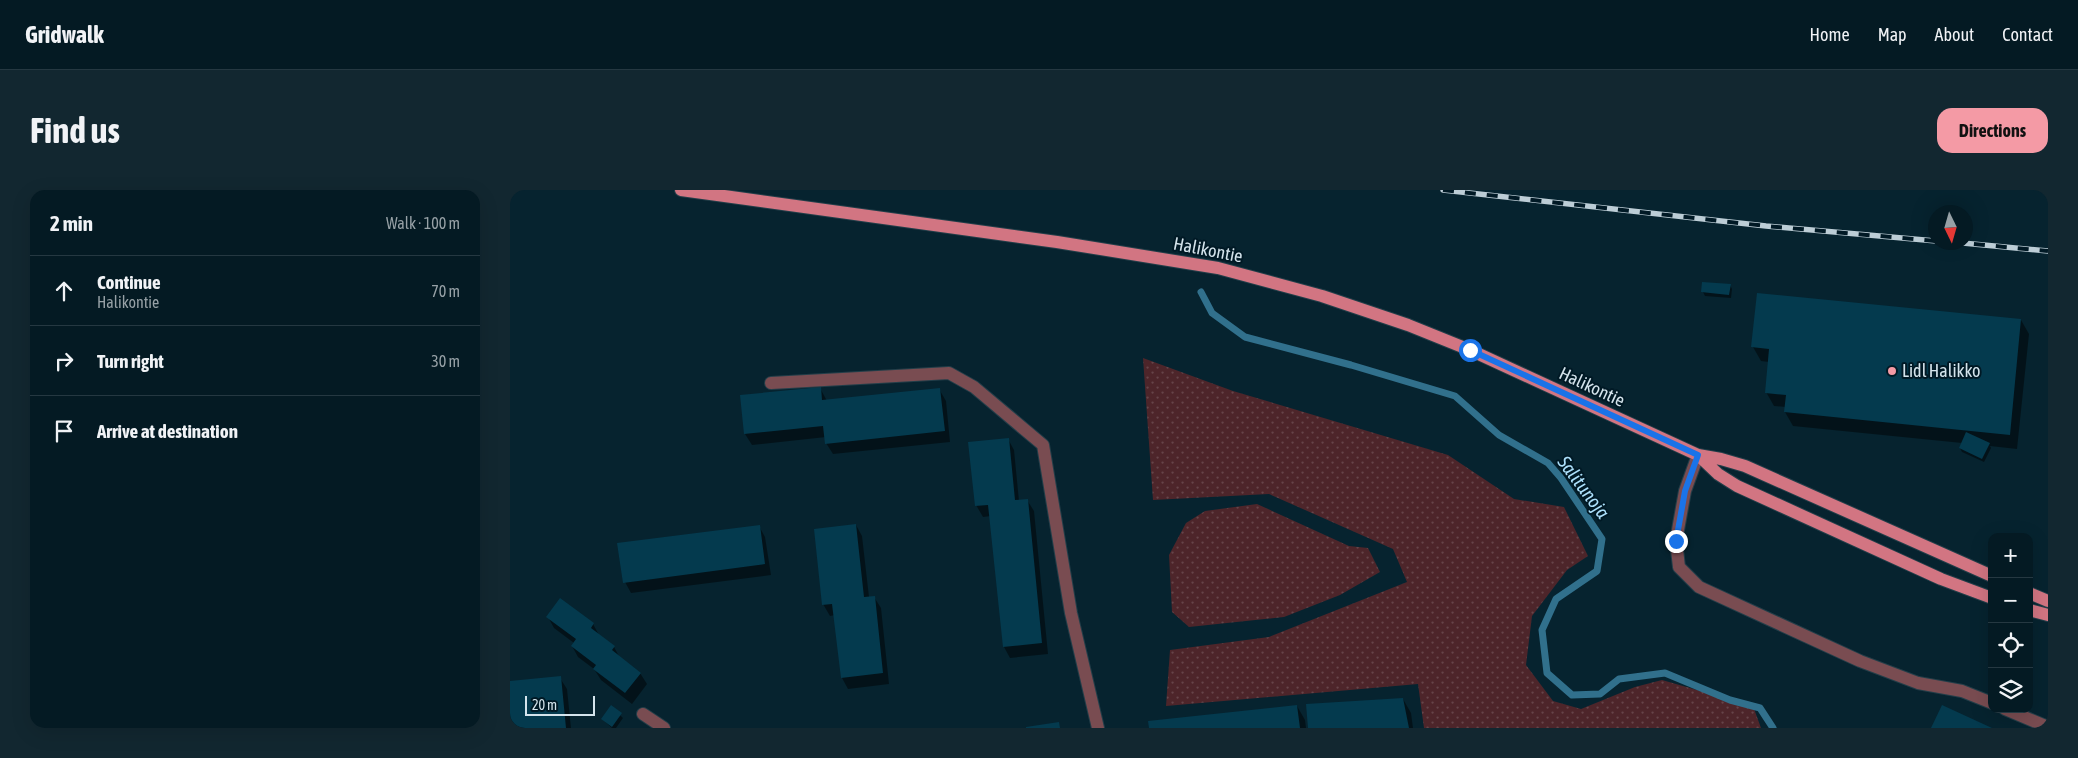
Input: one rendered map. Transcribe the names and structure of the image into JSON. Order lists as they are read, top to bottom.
{
  "streets": {
    "main road": ["Halikontie"]
  },
  "water": ["Salitunoja"],
  "places": ["Lidl Halikko"],
  "scale_bar": "20 m",
  "north": "bottom",
  "page": {
    "header": "Gridwalk",
    "nav": [
      "Home",
      "Map",
      "About",
      "Contact"
    ],
    "buttons": "Directions",
    "title": "Find us",
    "heading": ["2 min", "Walk · 100 m"],
    "list": [
      ["Continue", "Halikontie", "70 m"],
      ["Turn right", "30 m"],
      "Arrive at destination"
    ],
    "map_buttons": ["+", "−"],
    "scale": "20 m"
  }
}
